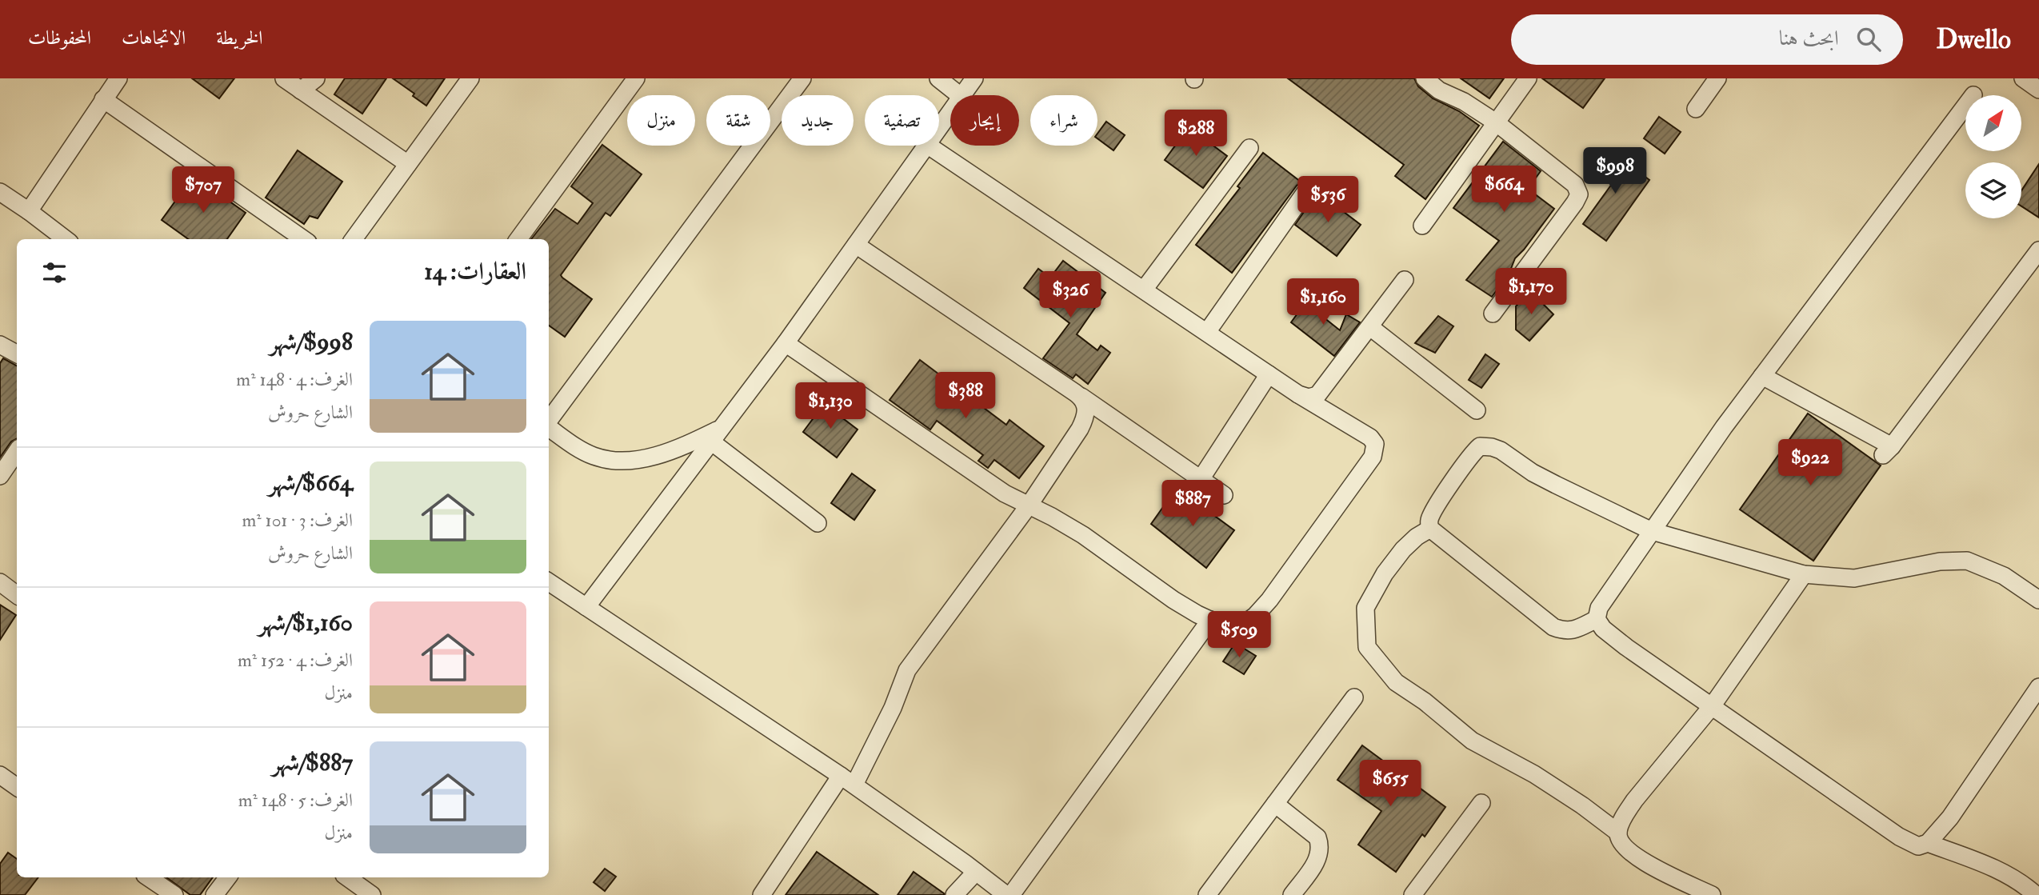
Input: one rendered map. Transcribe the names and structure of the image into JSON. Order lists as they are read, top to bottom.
{
  "north": "top right",
  "page": {
    "header": "Dwello",
    "search": "ابحث هنا",
    "nav": ["الخريطة", "الاتجاهات", "المحفوظات"],
    "chip": [
      "شراء",
      "إيجار",
      "تصفية",
      "جديد",
      "شقة",
      "منزل"
    ],
    "price": [
      "$288",
      "$998",
      "$664",
      "$707",
      "$536",
      "$1,170",
      "$326",
      "$1,160",
      "$388",
      "$1,130",
      "$922",
      "$887",
      "$509",
      "$655"
    ],
    "heading": "العقارات: 14",
    "list": [
      {
        "name": "$998/شهر",
        "note": "الغرف: 4 · 148 m² · الشارع حروش"
      },
      {
        "name": "$664/شهر",
        "note": "الغرف: 3 · 101 m² · الشارع حروش"
      },
      {
        "name": "$1,160/شهر",
        "note": "الغرف: 4 · 152 m² · منزل"
      },
      {
        "name": "$887/شهر",
        "note": "الغرف: 5 · 148 m² · منزل"
      }
    ]
  }
}
